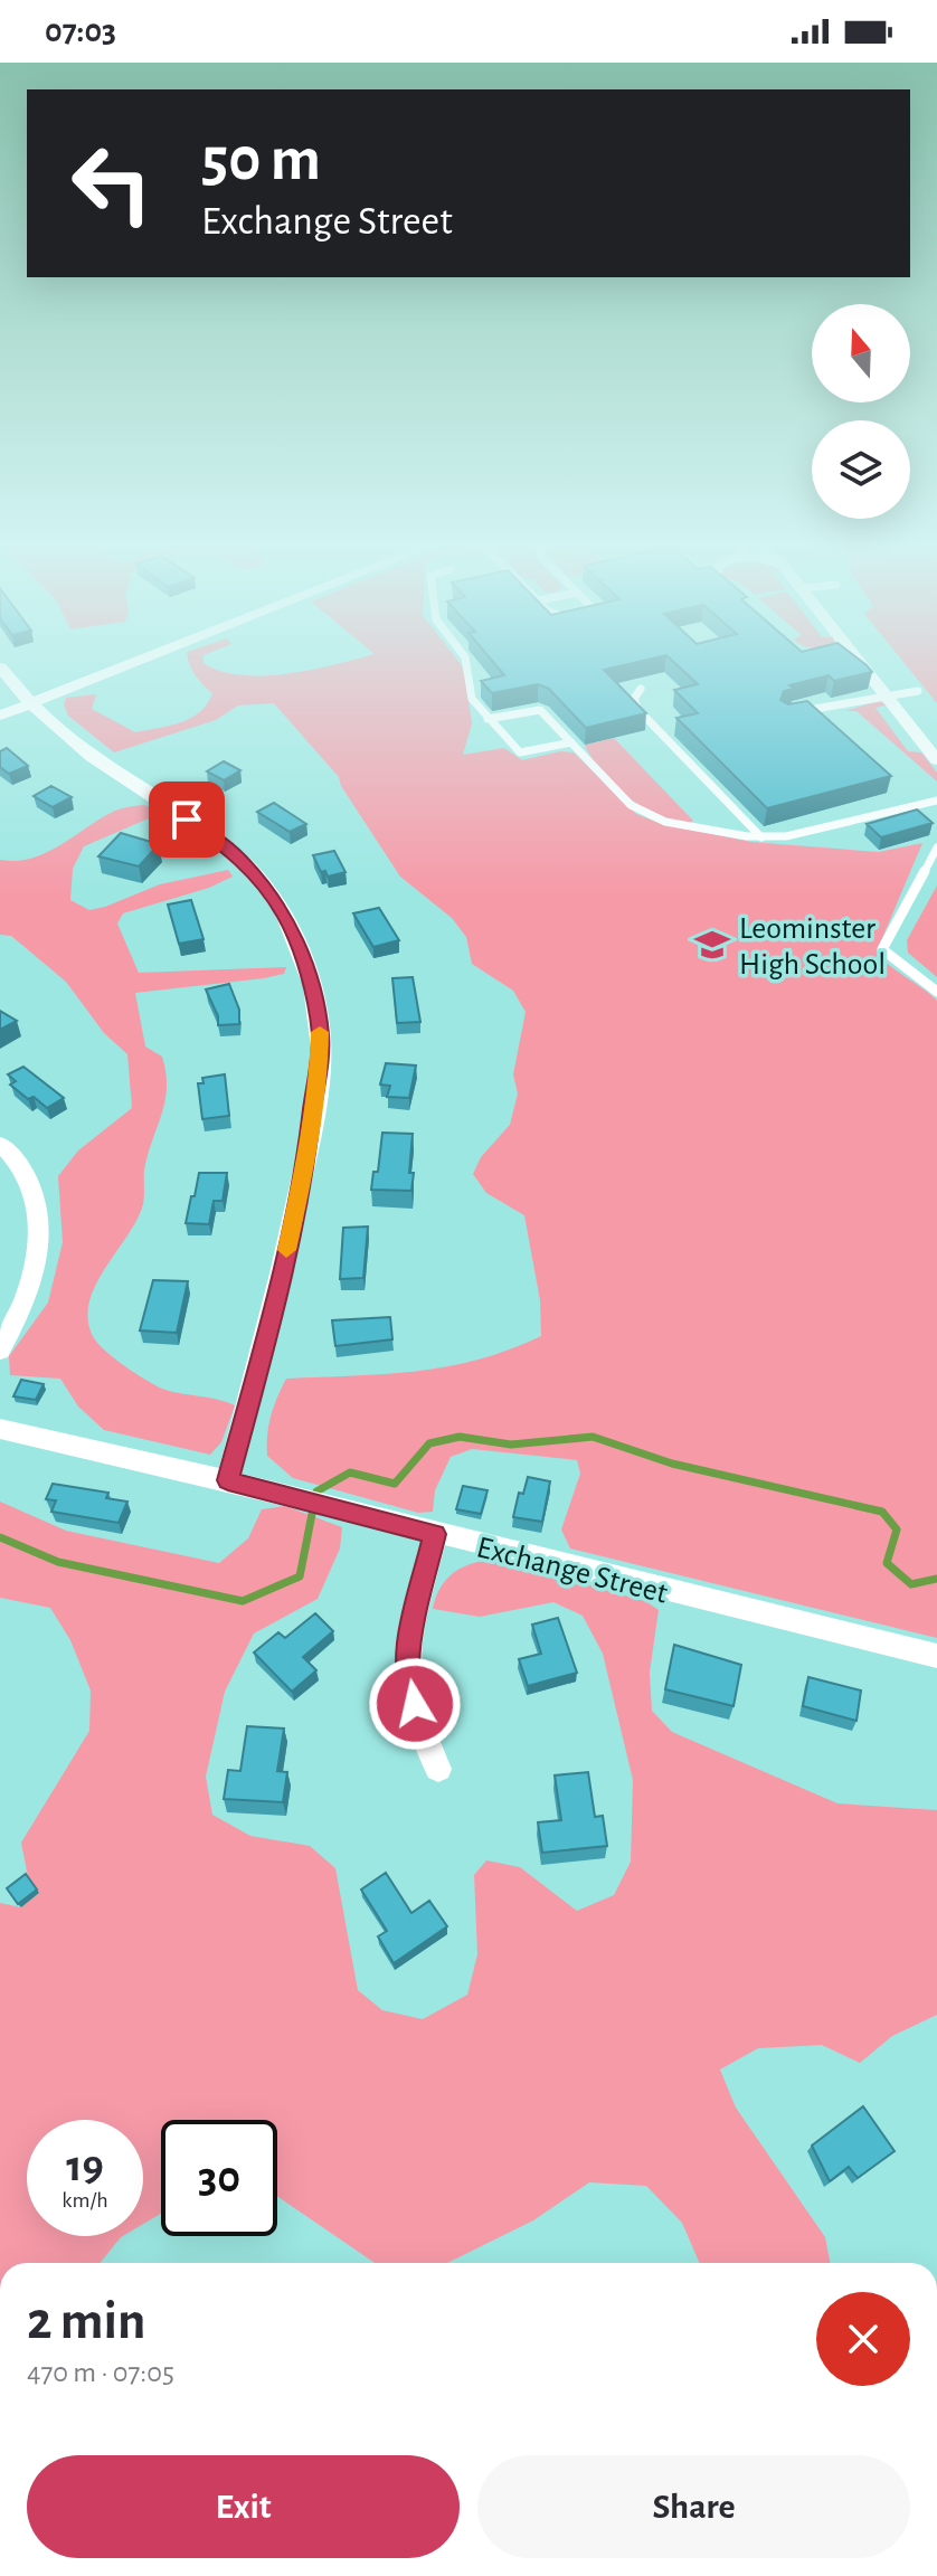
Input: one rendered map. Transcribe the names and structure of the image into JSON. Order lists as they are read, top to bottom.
{
  "streets": {
    "street": ["Exchange Street"]
  },
  "places": {
    "school or university": ["Leominster High School"]
  },
  "north": "top",
  "page": {
    "status": "07:03",
    "turn": ["50 m", "Exchange Street"],
    "speed": "19 km/h",
    "limit": "30",
    "heading": ["2 min", "470 m · 07:05"],
    "buttons": ["Exit", "Share"]
  }
}
